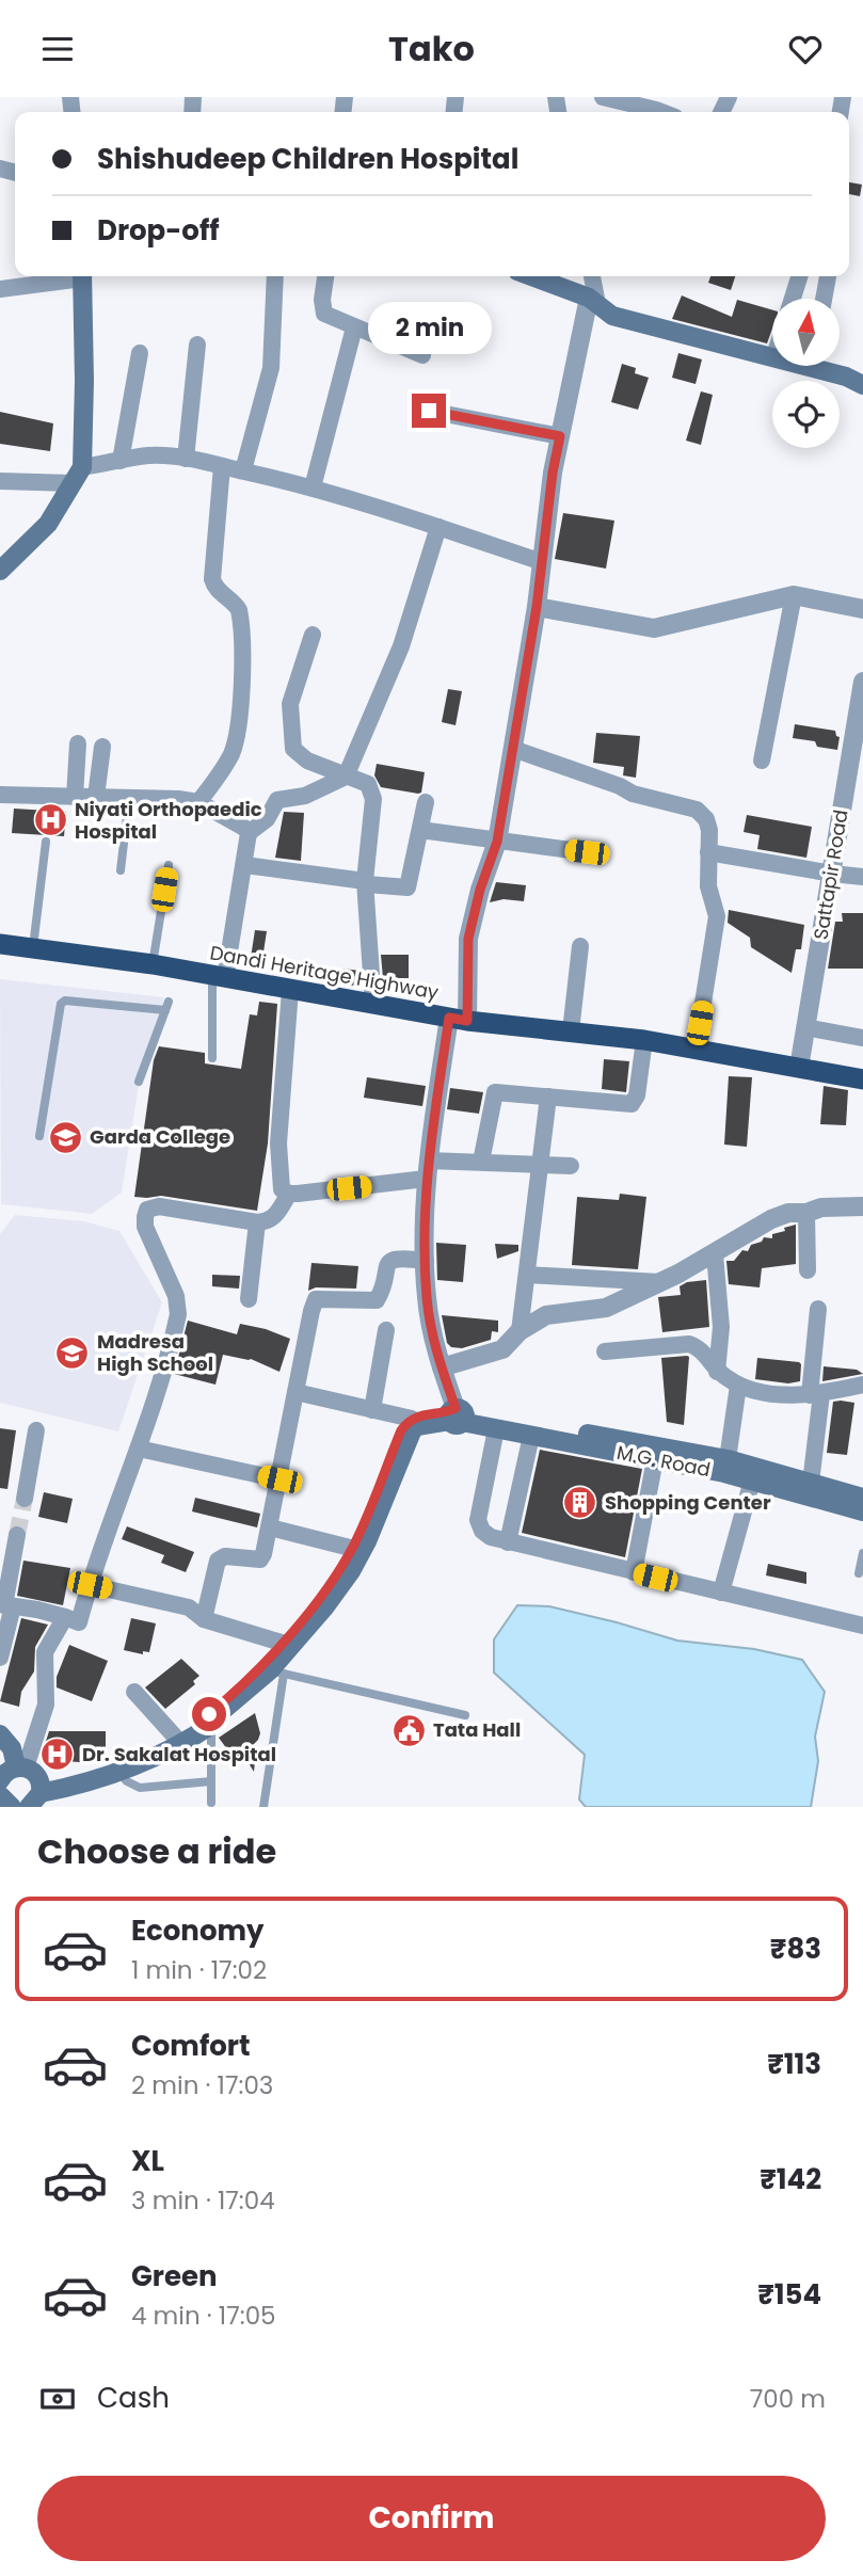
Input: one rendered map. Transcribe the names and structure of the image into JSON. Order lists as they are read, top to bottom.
{
  "streets": {
    "highway": ["Dandi Heritage Highway"],
    "main road": ["M.G. Road"],
    "street": ["Sattapir Road"]
  },
  "crossings": [
    ["Sattapir Road", "Dandi Heritage Highway"]
  ],
  "places": {
    "hospital": ["Niyati Orthopaedic Hospital", "Dr. Sakalat Hospital"],
    "school or university": ["Garda College", "Madresa High School"],
    "building": ["Shopping Center"],
    "public building": ["Tata Hall"]
  },
  "north": "top",
  "page": {
    "header": "Tako",
    "banner": ["Shishudeep Children Hospital", "Drop-off"],
    "bubble": "2 min",
    "heading": "Choose a ride",
    "list": [
      {
        "name": "Economy",
        "note": "1 min · 17:02",
        "value": "₹83"
      },
      {
        "name": "Comfort",
        "note": "2 min · 17:03",
        "value": "₹113"
      },
      {
        "name": "XL",
        "note": "3 min · 17:04",
        "value": "₹142"
      },
      {
        "name": "Green",
        "note": "4 min · 17:05",
        "value": "₹154"
      }
    ],
    "pay": ["Cash", "700 m"],
    "buttons": "Confirm"
  }
}
